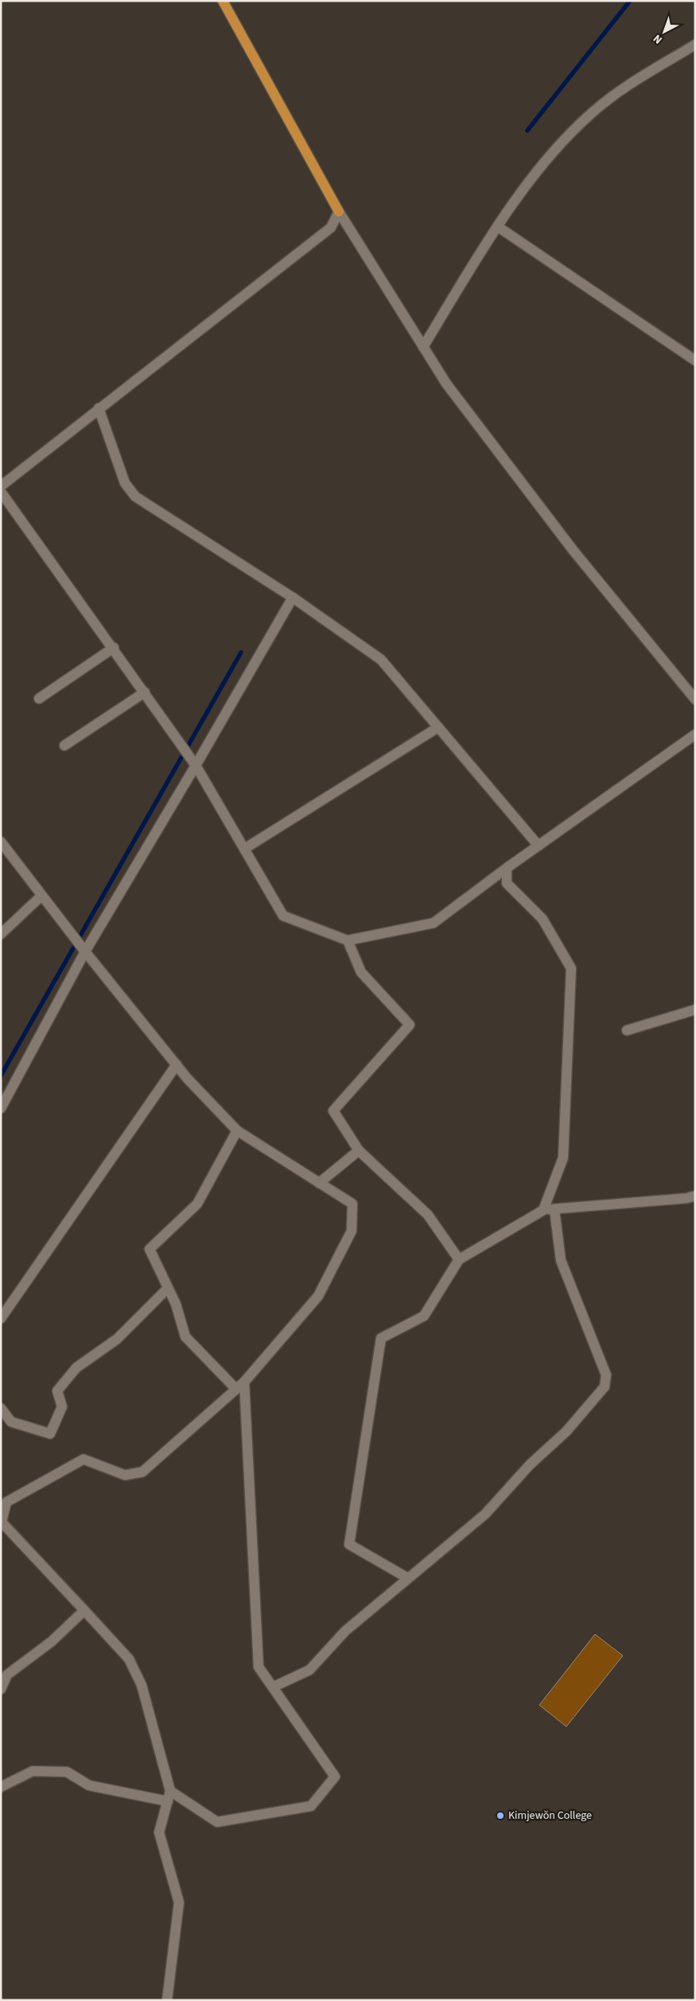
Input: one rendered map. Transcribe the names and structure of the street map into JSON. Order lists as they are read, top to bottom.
{
  "places": ["Kimjewŏn College"],
  "north": "bottom left"
}
